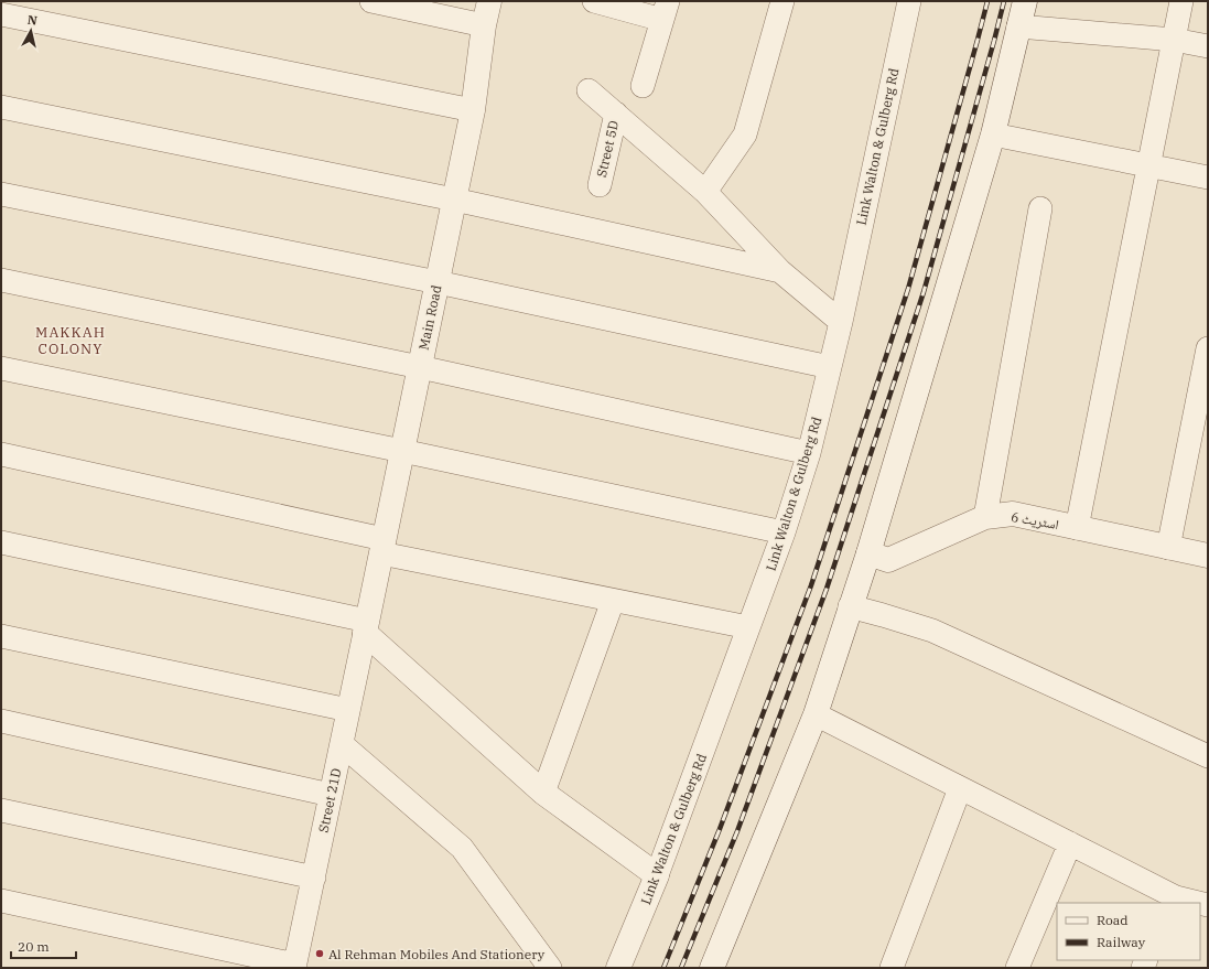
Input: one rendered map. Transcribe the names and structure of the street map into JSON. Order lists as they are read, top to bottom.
{
  "streets": {
    "street": [
      "Link Walton & Gulberg Rd",
      "Street 5D",
      "Main Road",
      "اسٹریٹ 6",
      "Street 21D"
    ]
  },
  "crossings": [
    ["Main Road", "Street 21D"]
  ],
  "districts": ["MAKKAH COLONY"],
  "places": ["Al Rehman Mobiles And Stationery"],
  "legend": ["Road", "Railway"],
  "scale_bar": "20 m",
  "north": "top"
}
